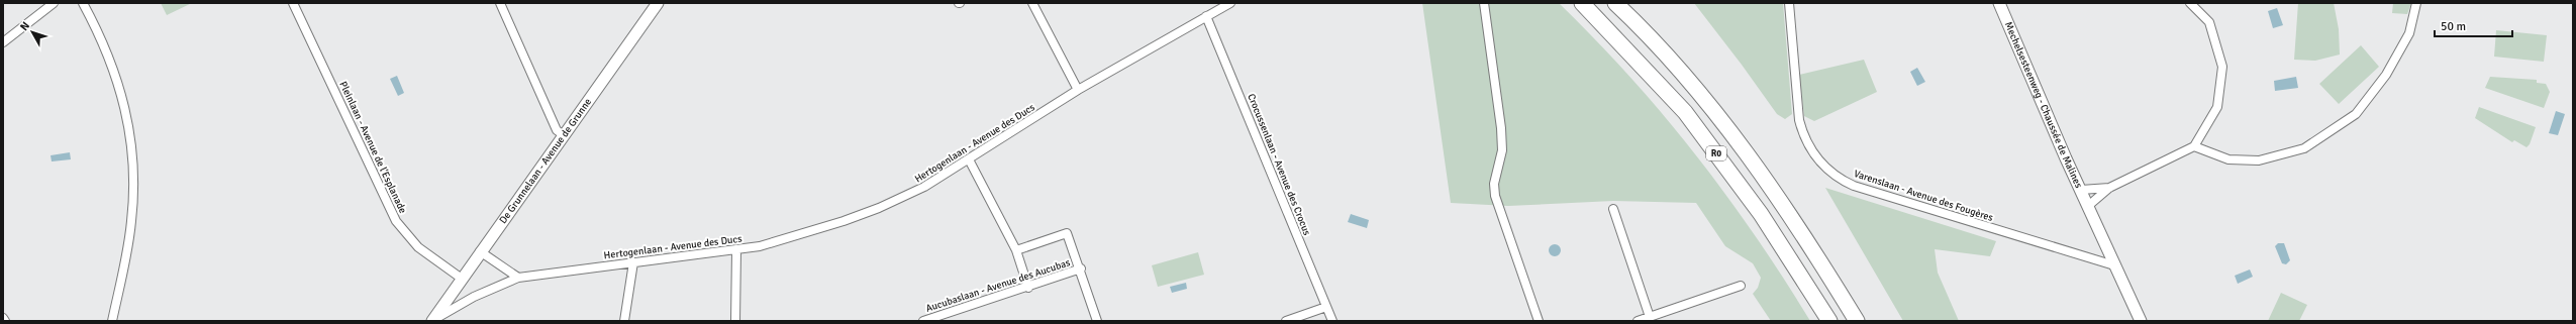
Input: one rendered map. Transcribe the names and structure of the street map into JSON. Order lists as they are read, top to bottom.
{
  "streets": {
    "highway": ["R0"],
    "street": [
      "Mechelsesteenweg - Chaussée de Malines",
      "Hertogenlaan - Avenue des Ducs",
      "Pleinlaan - Avenue de l'Esplanade",
      "De Grunnelaan - Avenue de Grunne",
      "Crocussenlaan - Avenue des Crocus",
      "Varenslaan - Avenue des Fougères",
      "Aucubaslaan - Avenue des Aucubas"
    ]
  },
  "crossings": [
    ["Mechelsesteenweg - Chaussée de Malines", "Varenslaan - Avenue des Fougères"],
    ["Hertogenlaan - Avenue des Ducs", "De Grunnelaan - Avenue de Grunne"],
    ["Hertogenlaan - Avenue des Ducs", "Crocussenlaan - Avenue des Crocus"],
    ["Pleinlaan - Avenue de l'Esplanade", "De Grunnelaan - Avenue de Grunne"]
  ],
  "scale_bar": "50 m",
  "north": "top left"
}
